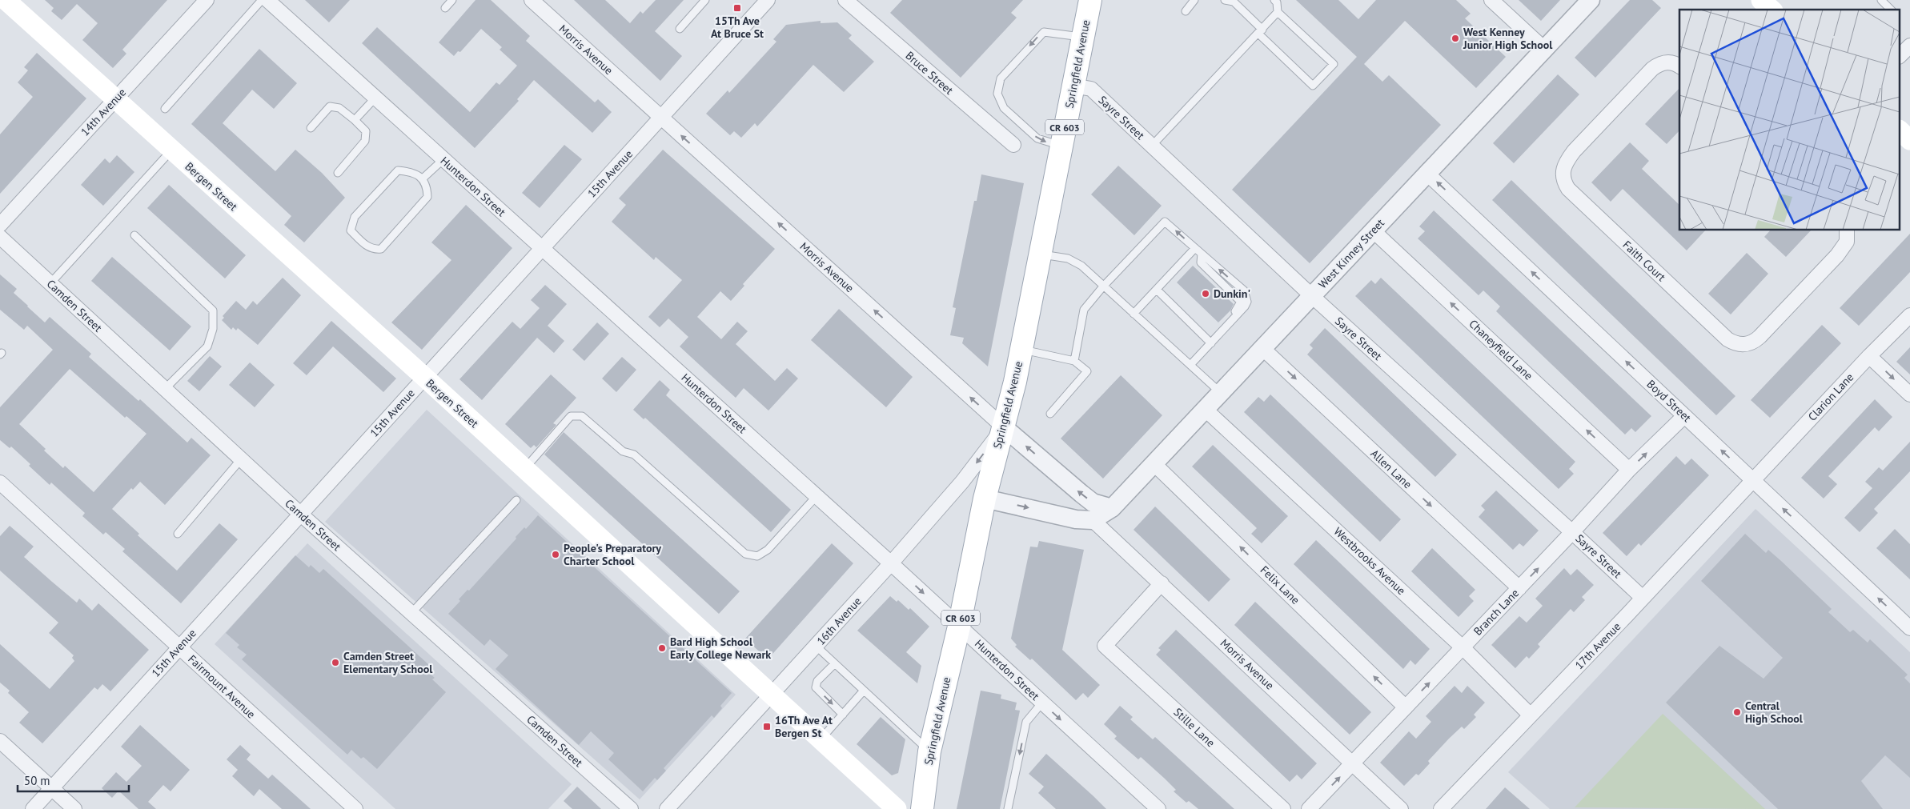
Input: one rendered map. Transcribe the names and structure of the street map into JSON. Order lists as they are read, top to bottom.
{
  "streets": {
    "main road": ["Springfield Avenue", "CR 603", "Bergen Street"],
    "street": [
      "Morris Avenue",
      "Bruce Street",
      "14th Avenue",
      "Sayre Street",
      "15th Avenue",
      "Hunterdon Street",
      "West Kinney Street",
      "Faith Court",
      "Camden Street",
      "Chaneyfield Lane",
      "Clarion Lane",
      "Boyd Street",
      "Allen Lane",
      "Westbrooks Avenue",
      "Felix Lane",
      "Branch Lane",
      "16th Avenue",
      "17th Avenue",
      "Fairmount Avenue",
      "Stille Lane"
    ]
  },
  "crossings": [
    ["Morris Avenue", "Springfield Avenue"],
    ["Morris Avenue", "15th Avenue"],
    ["Morris Avenue", "West Kinney Street"],
    ["Morris Avenue", "Branch Lane"],
    ["Morris Avenue", "16th Avenue"],
    ["Morris Avenue", "Stille Lane"],
    ["Springfield Avenue", "Sayre Street"],
    ["Springfield Avenue", "Hunterdon Street"],
    ["Springfield Avenue", "16th Avenue"],
    ["14th Avenue", "Bergen Street"],
    ["Sayre Street", "West Kinney Street"],
    ["Sayre Street", "Branch Lane"],
    ["Sayre Street", "17th Avenue"],
    ["15th Avenue", "Bergen Street"],
    ["15th Avenue", "Hunterdon Street"],
    ["15th Avenue", "Camden Street"],
    ["15th Avenue", "Fairmount Avenue"],
    ["Bergen Street", "16th Avenue"],
    ["Hunterdon Street", "16th Avenue"],
    ["West Kinney Street", "Chaneyfield Lane"],
    ["West Kinney Street", "Boyd Street"],
    ["West Kinney Street", "Allen Lane"],
    ["West Kinney Street", "Westbrooks Avenue"],
    ["West Kinney Street", "Felix Lane"],
    ["Chaneyfield Lane", "Branch Lane"],
    ["Clarion Lane", "Boyd Street"],
    ["Clarion Lane", "17th Avenue"],
    ["Boyd Street", "Branch Lane"],
    ["Boyd Street", "17th Avenue"],
    ["Allen Lane", "Branch Lane"],
    ["Westbrooks Avenue", "Branch Lane"],
    ["Westbrooks Avenue", "17th Avenue"],
    ["Felix Lane", "Branch Lane"]
  ],
  "one_way": [
    "Morris Avenue",
    "Chaneyfield Lane",
    "Boyd Street",
    "Allen Lane",
    "Felix Lane",
    "Branch Lane"
  ],
  "places": {
    "transit": ["15Th Ave At Bruce St", "16Th Ave At Bergen St"],
    "other": [
      "West Kenney Junior High School",
      "Dunkin'",
      "People's Preparatory Charter School",
      "Bard High School Early College Newark",
      "Camden Street Elementary School",
      "Central High School"
    ]
  },
  "scale_bar": "50 m"
}
